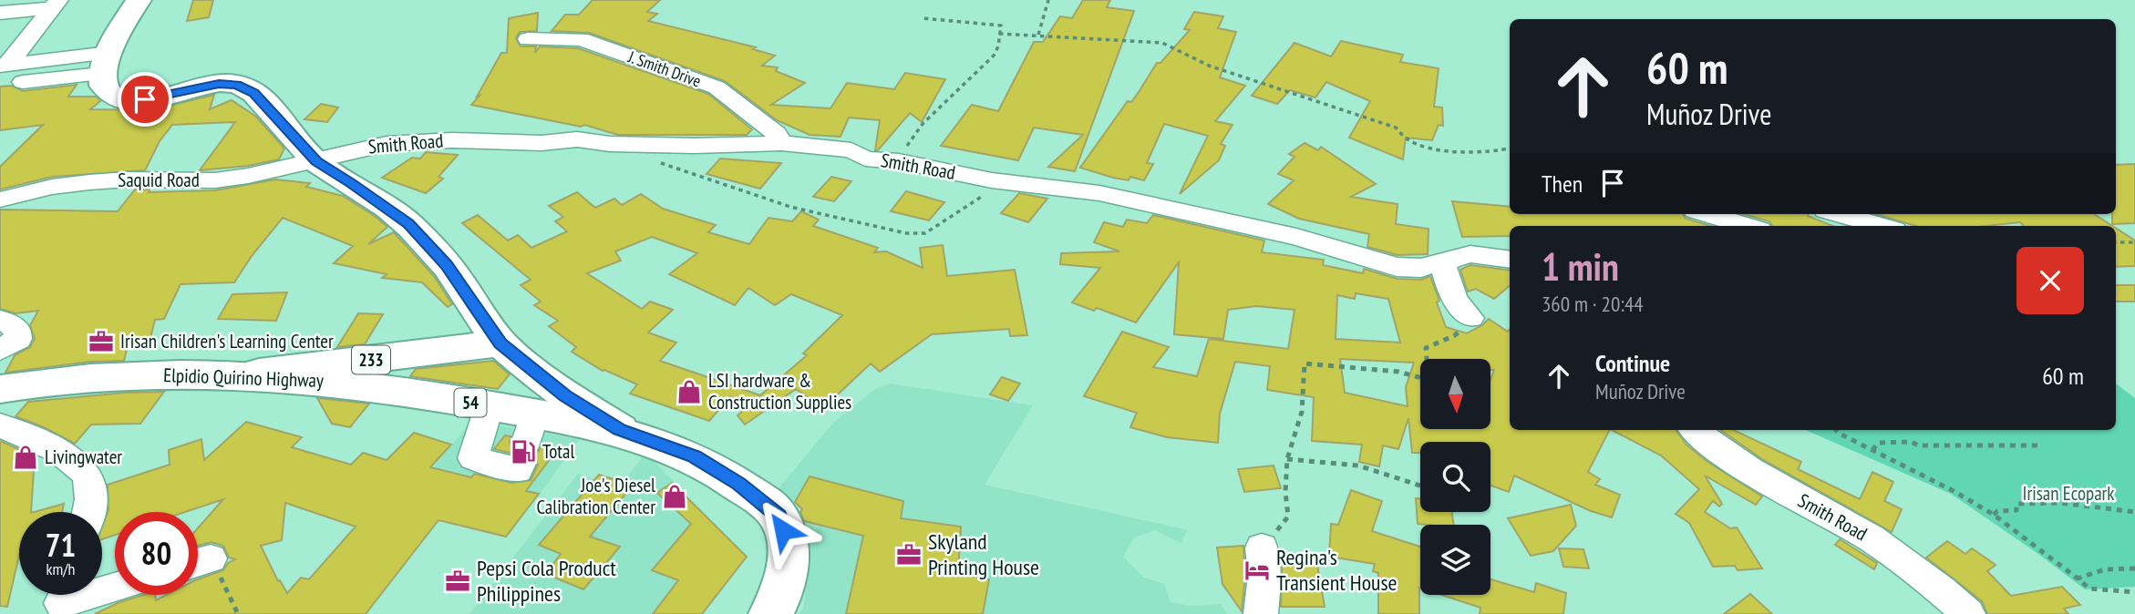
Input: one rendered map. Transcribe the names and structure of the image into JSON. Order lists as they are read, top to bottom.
{
  "streets": {
    "main road": ["233", "Elpidio Quirino Highway", "54"],
    "street": ["J. Smith Drive", "Smith Road", "Saquid Road"]
  },
  "crossings": [
    ["J. Smith Drive", "Smith Road"],
    ["Smith Road", "Saquid Road"],
    ["233", "Elpidio Quirino Highway"]
  ],
  "parks": ["Irisan Ecopark"],
  "places": {
    "office": ["Irisan Children's Learning Center", "Skyland Printing House", "Pepsi Cola Product Philippines"],
    "shop": ["LSI hardware & Construction Supplies", "Livingwater", "Joe's Diesel Calibration Center"],
    "fuel station": ["Total"],
    "hotel": ["Regina's Transient House"]
  },
  "north": "bottom",
  "page": {
    "turn": ["60 m", "Muñoz Drive"],
    "then": "Then",
    "heading": ["1 min", "360 m · 20:44"],
    "list": [
      {
        "name": "Continue",
        "note": "Muñoz Drive",
        "value": "60 m"
      }
    ],
    "speed": "71 km/h",
    "limit": "80"
  }
}
